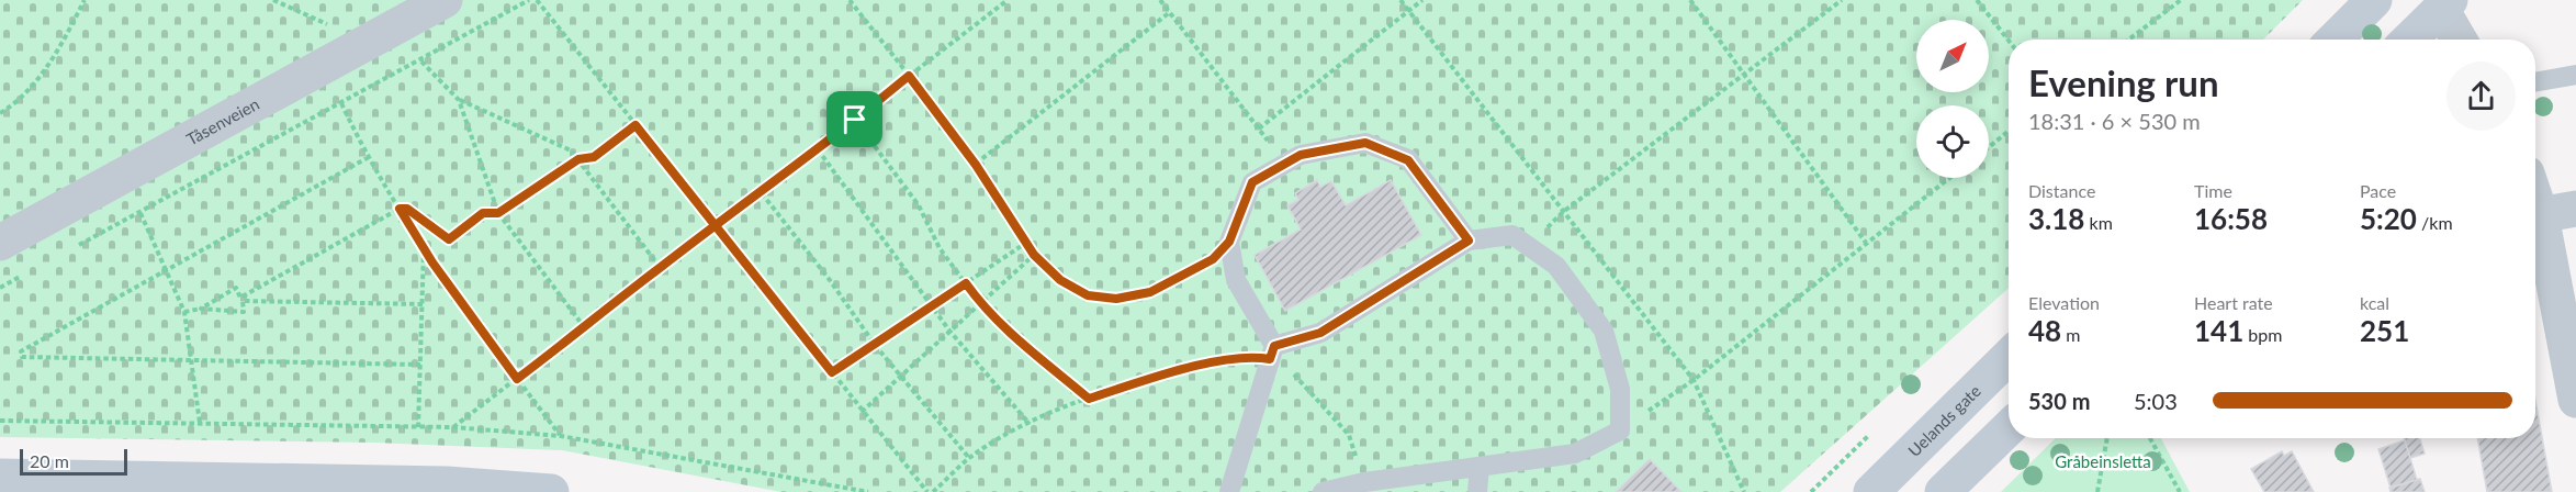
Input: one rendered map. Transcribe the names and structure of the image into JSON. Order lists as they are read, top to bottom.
{
  "streets": {
    "street": ["Tåsenveien", "Uelands gate"]
  },
  "parks": ["Gråbeinsletta"],
  "scale_bar": "20 m",
  "north": "top right",
  "page": {
    "heading": ["Evening run", "18:31 · 6 × 530 m"],
    "stats": [
      ["Distance", "3.18 km"],
      ["Time", "16:58"],
      ["Pace", "5:20 /km"],
      ["Elevation", "48 m"],
      ["Heart rate", "141 bpm"],
      ["kcal", "251"]
    ],
    "list": [
      {
        "name": "530 m",
        "note": "5:03"
      }
    ],
    "scale": "20 m"
  }
}
